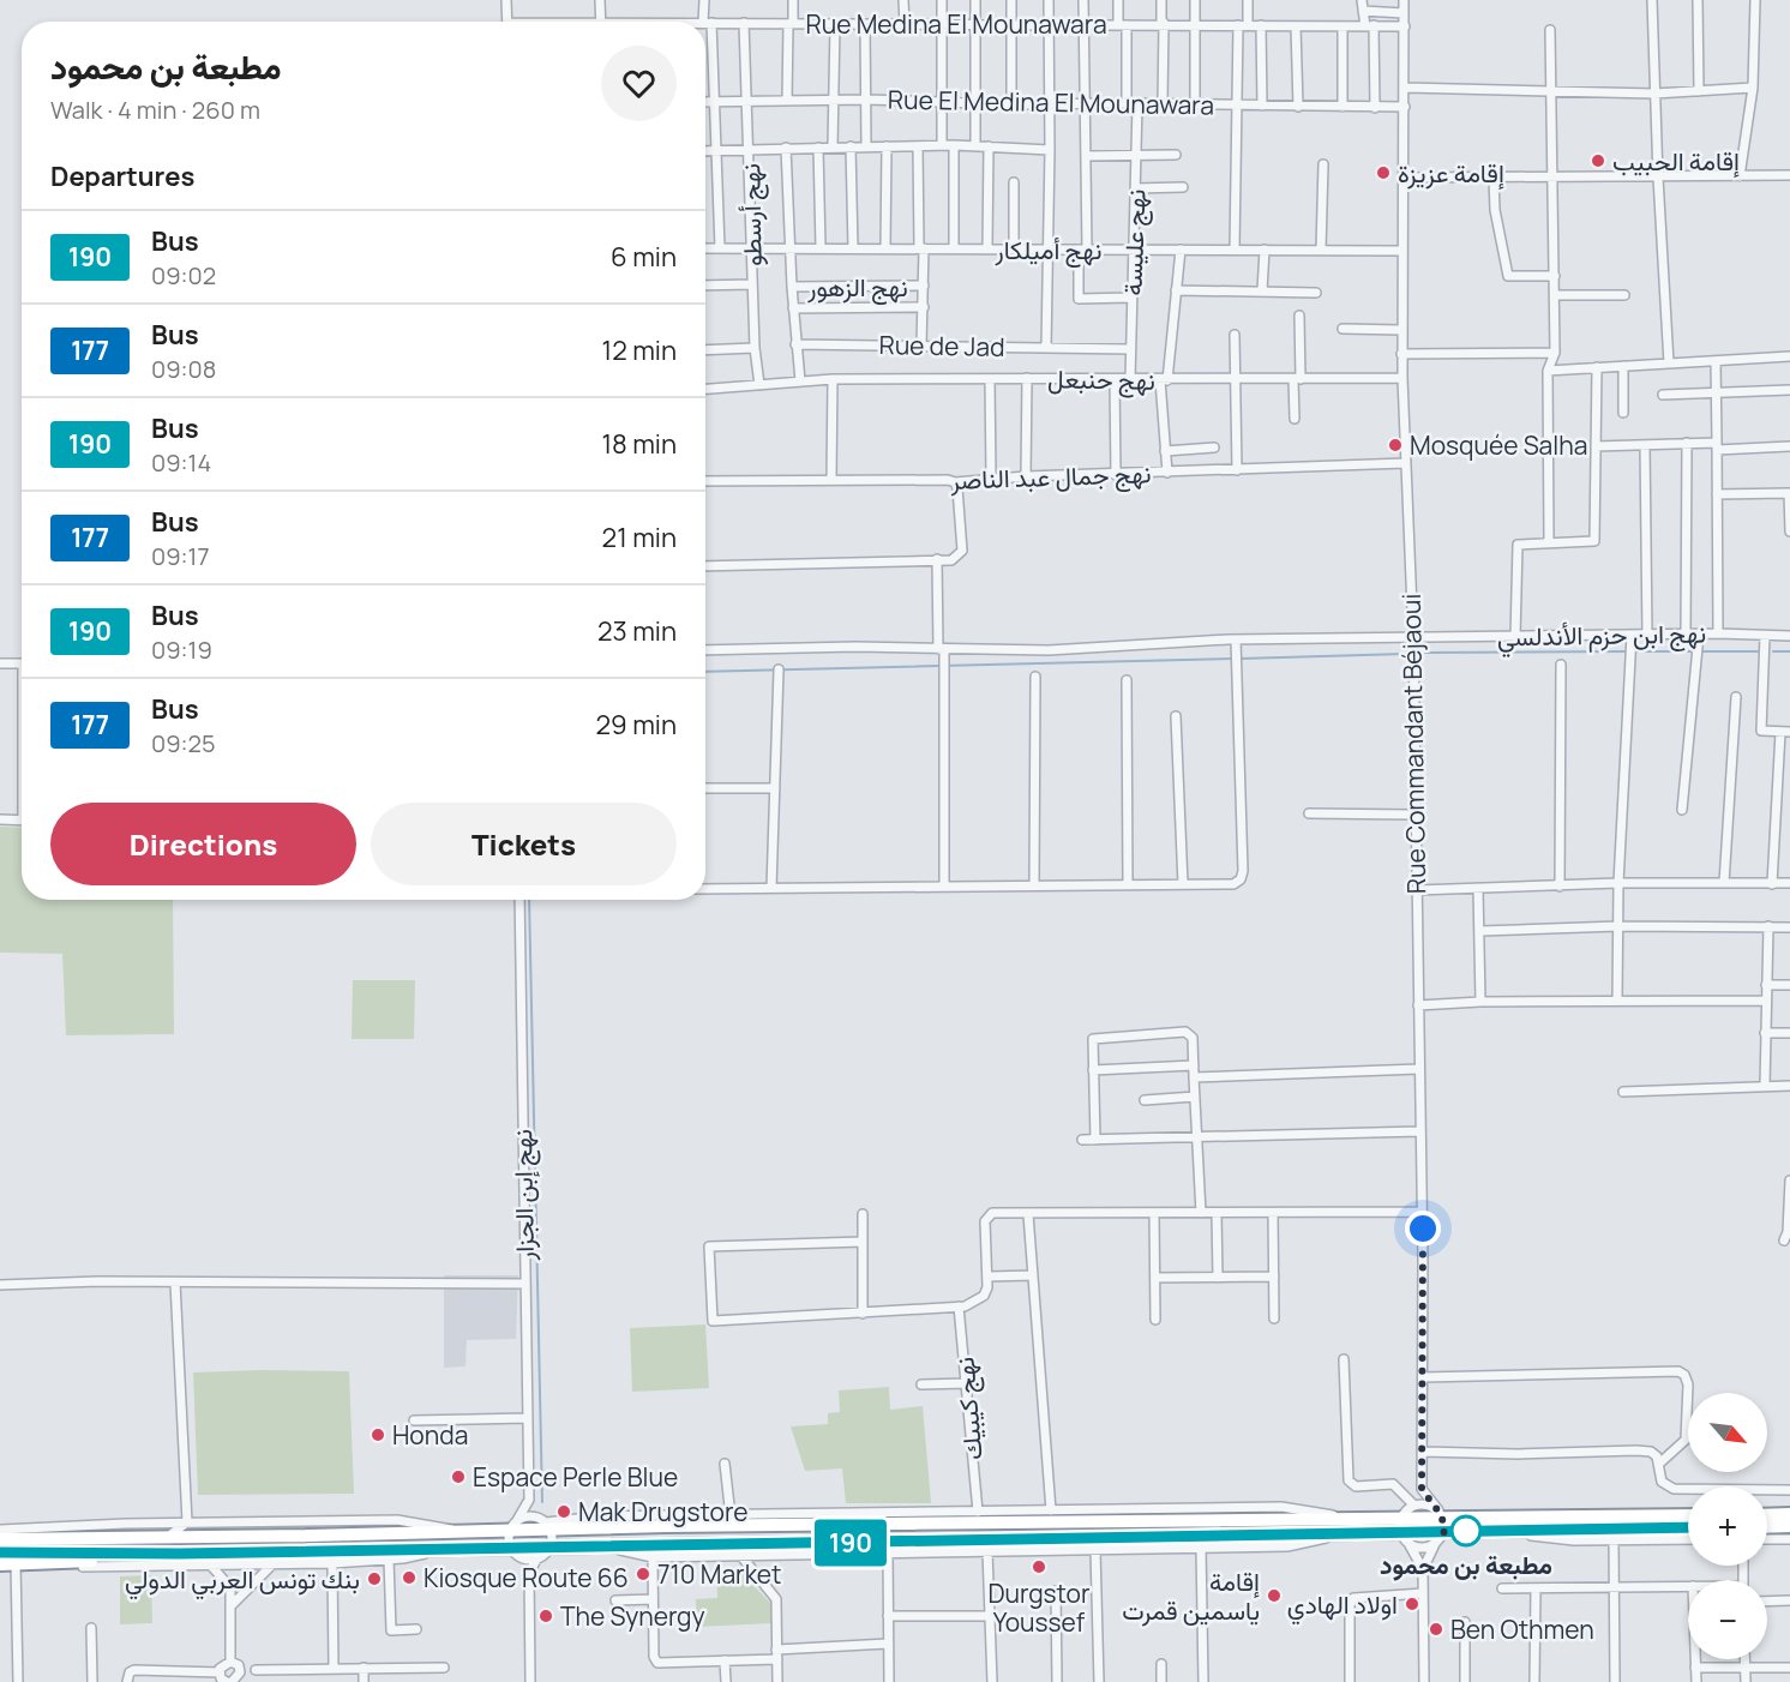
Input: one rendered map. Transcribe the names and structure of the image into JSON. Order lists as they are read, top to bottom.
{
  "streets": {
    "street": [
      "Rue Medina El Mounawara",
      "Rue El Medina El Mounawara",
      "نهج أرسطو",
      "نهج عليسة",
      "نهج أميلكار",
      "نهج الزهور",
      "Rue de Jad",
      "نهج حنبعل",
      "نهج جمال عبد الناصر",
      "نهج ابن حزم الأندلسي",
      "Rue Commandant Béjaoui",
      "نهج إبن الجزار",
      "نهج كيبيك"
    ]
  },
  "crossings": [
    ["Rue Medina El Mounawara", "نهج أرسطو"],
    ["Rue Medina El Mounawara", "Rue Commandant Béjaoui"],
    ["Rue El Medina El Mounawara", "نهج أرسطو"],
    ["Rue El Medina El Mounawara", "نهج عليسة"],
    ["Rue El Medina El Mounawara", "Rue Commandant Béjaoui"],
    ["نهج أرسطو", "نهج أميلكار"],
    ["نهج أرسطو", "نهج حنبعل"],
    ["نهج عليسة", "نهج أميلكار"],
    ["نهج عليسة", "Rue de Jad"],
    ["نهج عليسة", "نهج حنبعل"],
    ["نهج أميلكار", "Rue Commandant Béjaoui"],
    ["نهج حنبعل", "Rue Commandant Béjaoui"],
    ["نهج جمال عبد الناصر", "Rue Commandant Béjaoui"],
    ["نهج ابن حزم الأندلسي", "Rue Commandant Béjaoui"]
  ],
  "places": [
    "إقامة الحبيب",
    "إقامة عزيزة",
    "Mosquée Salha",
    "Honda",
    "Espace Perle Blue",
    "Mak Drugstore",
    "مطبعة بن محمود",
    "Durgstor Youssef",
    "710 Market",
    "Kiosque Route 66",
    "بنك تونس العربي الدولي",
    "إقامة ياسمين قمرت",
    "اولاد الهادي",
    "The Synergy",
    "Ben Othmen"
  ],
  "lines": ["bus line 190"],
  "north": "bottom right",
  "page": {
    "on_map": "190",
    "heading": [
      ["مطبعة بن محمود", "Walk · 4 min · 260 m"],
      "Departures"
    ],
    "list": [
      {
        "mark": "190",
        "name": "Bus",
        "note": "09:02",
        "value": "6 min"
      },
      {
        "mark": "177",
        "name": "Bus",
        "note": "09:08",
        "value": "12 min"
      },
      {
        "mark": "190",
        "name": "Bus",
        "note": "09:14",
        "value": "18 min"
      },
      {
        "mark": "177",
        "name": "Bus",
        "note": "09:17",
        "value": "21 min"
      },
      {
        "mark": "190",
        "name": "Bus",
        "note": "09:19",
        "value": "23 min"
      },
      {
        "mark": "177",
        "name": "Bus",
        "note": "09:25",
        "value": "29 min"
      }
    ],
    "buttons": ["Directions", "Tickets"],
    "map_buttons": ["+", "−"]
  }
}
